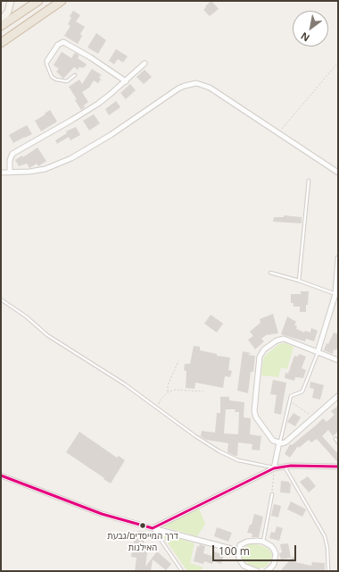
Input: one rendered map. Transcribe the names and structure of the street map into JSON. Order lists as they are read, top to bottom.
{
  "places": ["דרך המייסדים/גבעת האילנות"],
  "scale_bar": "100 m",
  "north": "bottom left"
}
